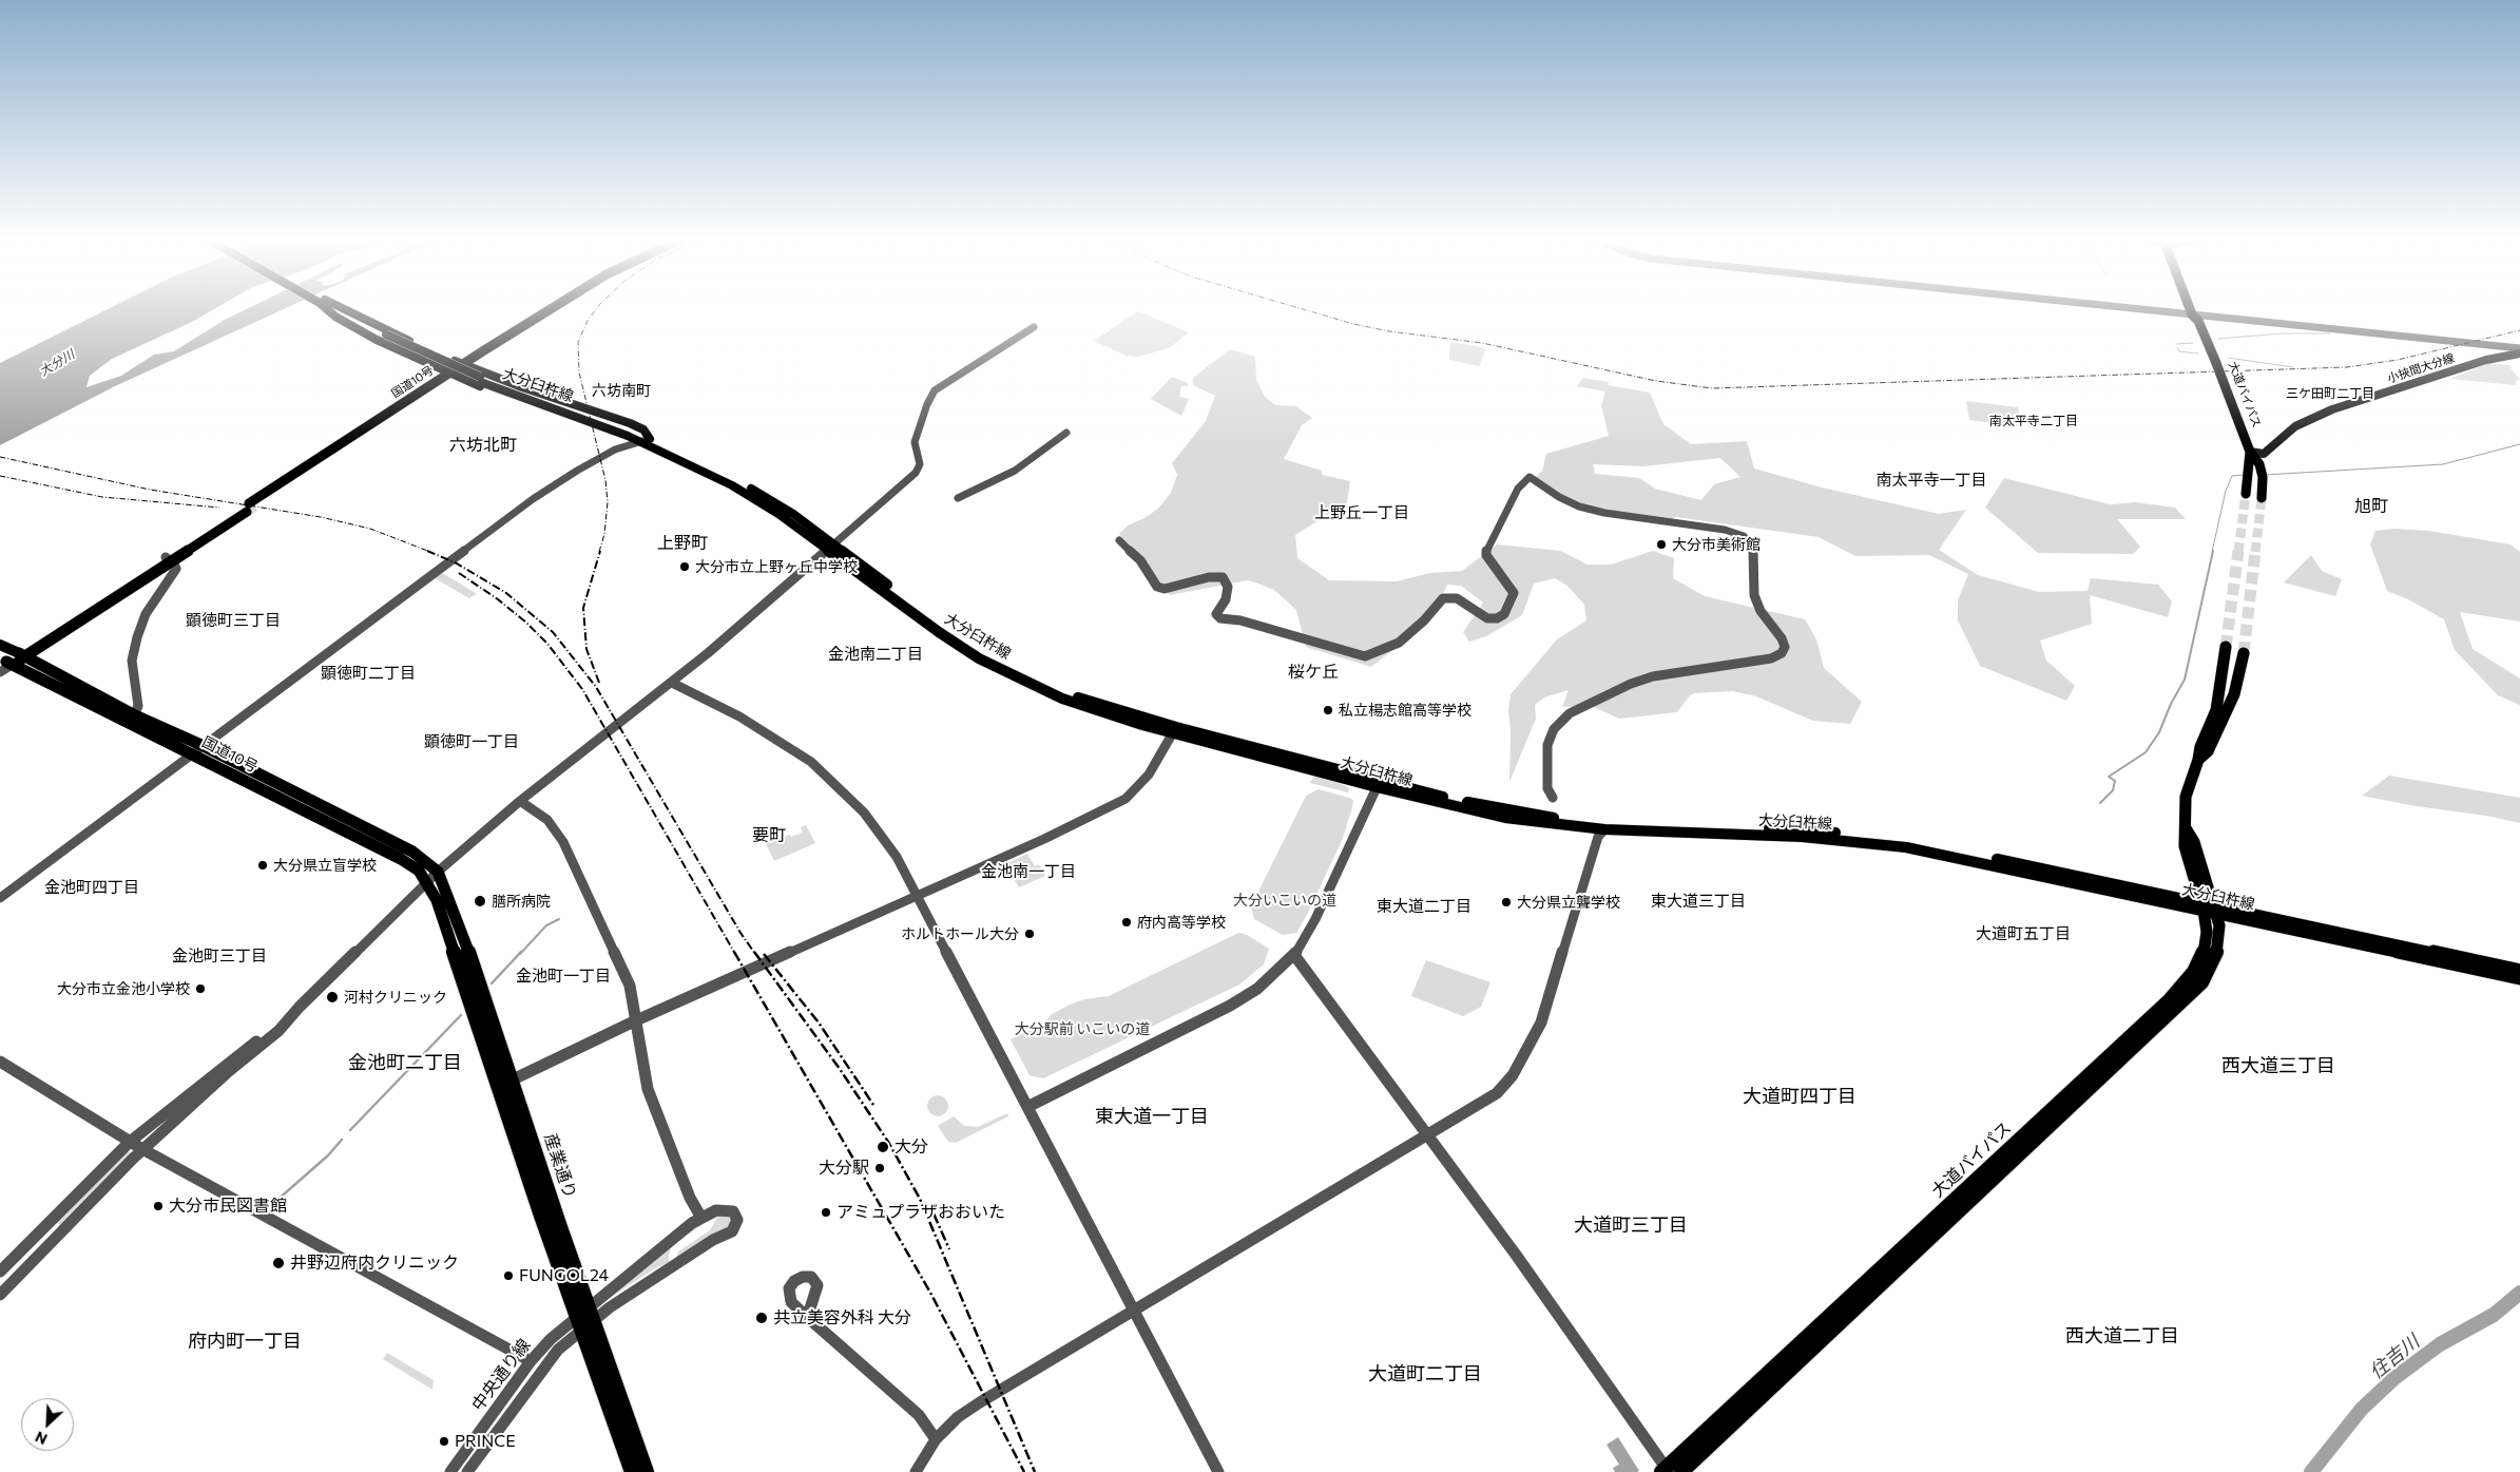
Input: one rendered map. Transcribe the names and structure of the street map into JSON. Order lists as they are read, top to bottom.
{
  "streets": {
    "highway": ["国道10号", "大道バイパス"],
    "main road": ["小挾間大分線", "大分臼杵線"],
    "street": ["中央通り線"]
  },
  "crossings": [
    ["小挾間大分線", "大道バイパス"],
    ["大分臼杵線", "大道バイパス"]
  ],
  "districts": [
    "六坊南町",
    "三ケ田町二丁目",
    "南太平寺二丁目",
    "六坊北町",
    "南太平寺一丁目",
    "旭町",
    "上野丘一丁目",
    "上野町",
    "顕徳町三丁目",
    "金池南二丁目",
    "桜ケ丘",
    "顕徳町二丁目",
    "顕徳町一丁目",
    "要町",
    "金池南一丁目",
    "金池町四丁目",
    "東大道三丁目",
    "東大道二丁目",
    "大道町五丁目",
    "金池町三丁目",
    "金池町一丁目",
    "金池町二丁目",
    "西大道三丁目",
    "大道町四丁目",
    "東大道一丁目",
    "大道町三丁目",
    "西大道二丁目",
    "府内町一丁目",
    "大道町二丁目"
  ],
  "water": ["大分川", "住吉川"],
  "parks": ["大分いこいの道", "大分駅前 いこいの道"],
  "places": [
    "大分市美術館",
    "大分市立上野ヶ丘中学校",
    "私立楊志館高等学校",
    "大分県立盲学校",
    "膳所病院",
    "大分県立聾学校",
    "府内高等学校",
    "ホルトホール大分",
    "大分市立金池小学校",
    "河村クリニック",
    "大分",
    "大分駅",
    "大分市民図書館",
    "アミュプラザおおいた",
    "井野辺府内クリニック",
    "FUNGOL24",
    "共立美容外科 大分",
    "PRINCE"
  ],
  "north": "bottom left"
}
